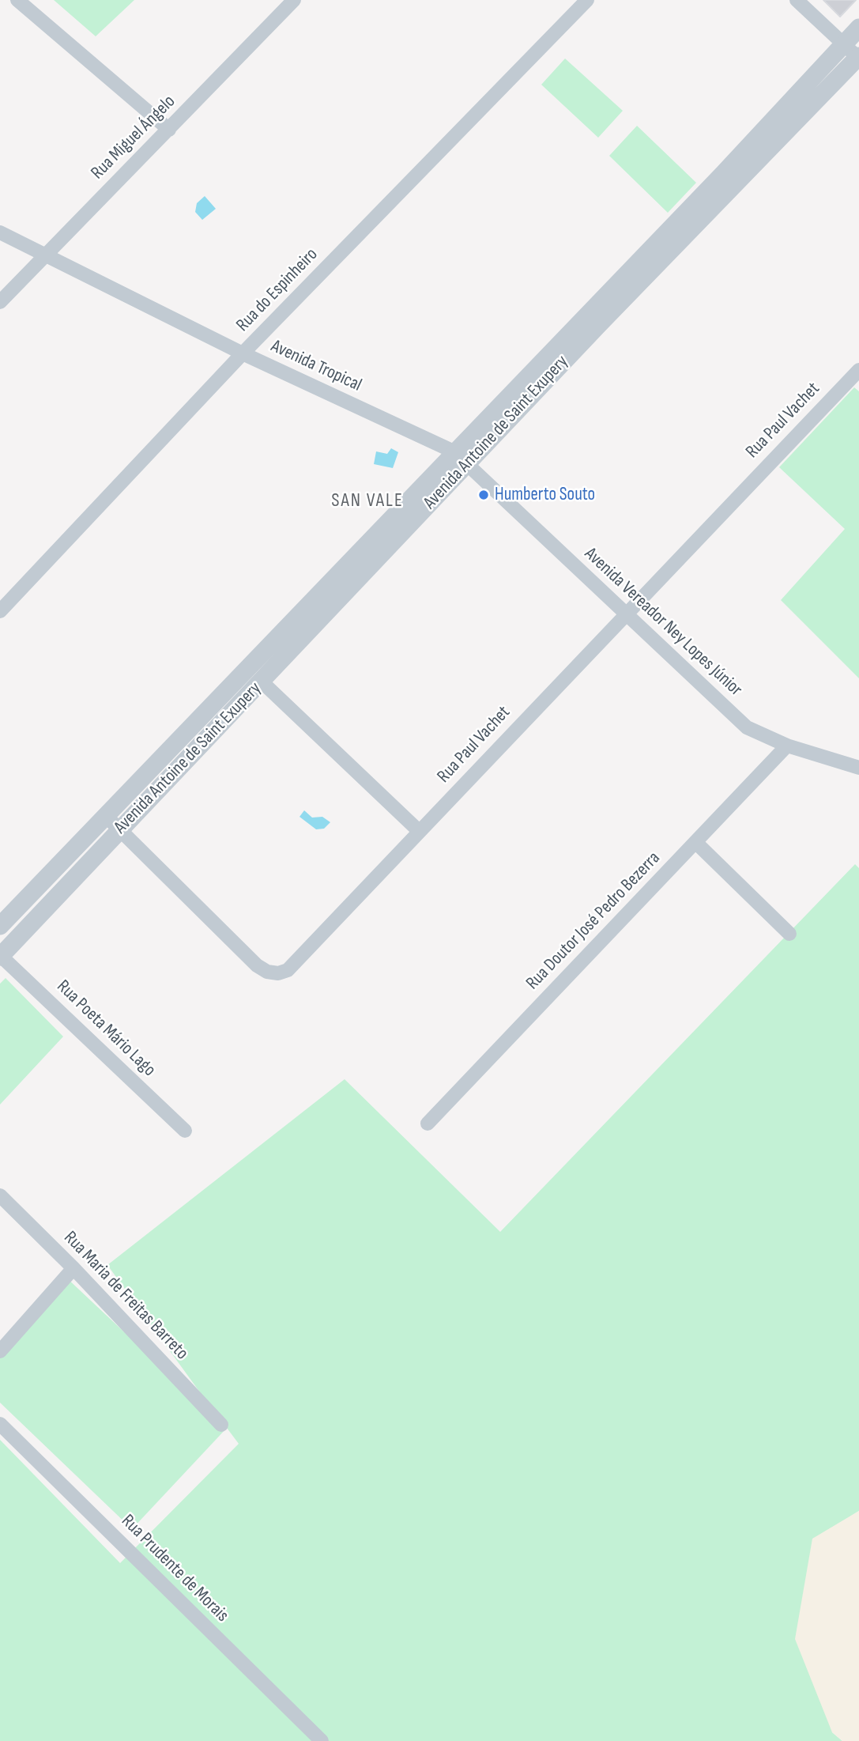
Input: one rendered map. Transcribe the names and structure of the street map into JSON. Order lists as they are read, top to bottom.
{
  "streets": {
    "street": [
      "Rua Miguel Ángelo",
      "Rua do Espinheiro",
      "Avenida Tropical",
      "Rua Paul Vachet",
      "Avenida Antoine de Saint Exupery",
      "Avenida Vereador Ney Lopes Júnior",
      "Rua Doutor José Pedro Bezerra",
      "Rua Poeta Mário Lago",
      "Rua Maria de Freitas Barreto",
      "Rua Prudente de Morais"
    ]
  },
  "crossings": [
    ["Rua Miguel Ángelo", "Avenida Tropical"],
    ["Rua do Espinheiro", "Avenida Tropical"],
    ["Avenida Tropical", "Avenida Antoine de Saint Exupery"],
    ["Avenida Tropical", "Avenida Vereador Ney Lopes Júnior"],
    ["Rua Paul Vachet", "Avenida Antoine de Saint Exupery"],
    ["Rua Paul Vachet", "Avenida Vereador Ney Lopes Júnior"],
    ["Avenida Antoine de Saint Exupery", "Avenida Vereador Ney Lopes Júnior"],
    ["Avenida Antoine de Saint Exupery", "Rua Poeta Mário Lago"],
    ["Avenida Vereador Ney Lopes Júnior", "Rua Doutor José Pedro Bezerra"]
  ],
  "districts": ["SAN VALE"],
  "places": ["Humberto Souto"]
}
